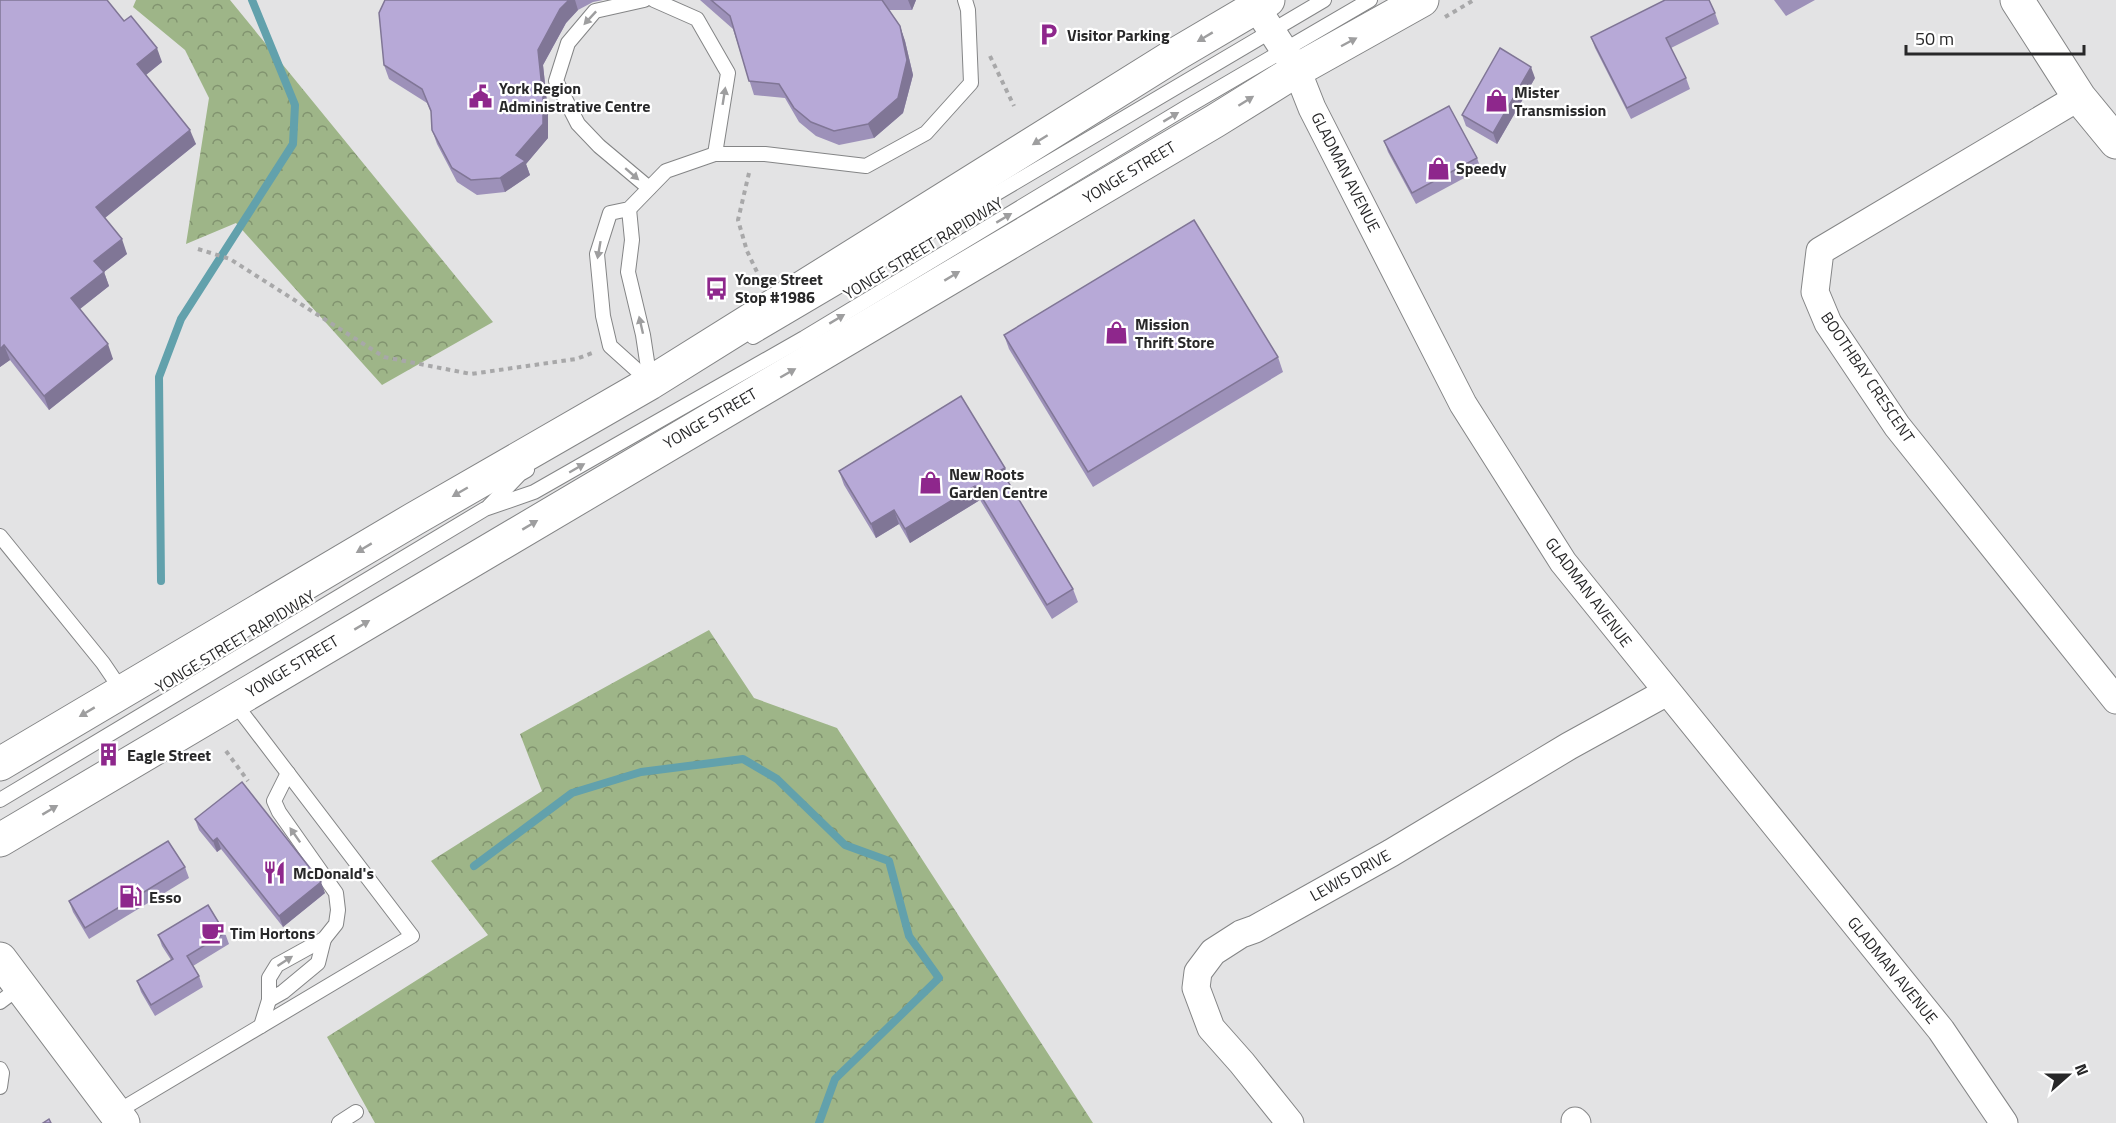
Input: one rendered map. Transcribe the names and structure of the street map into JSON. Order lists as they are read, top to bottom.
{
  "streets": {
    "main road": ["YONGE STREET"],
    "street": ["GLADMAN AVENUE", "BOOTHBAY CRESCENT", "LEWIS DRIVE"],
    "lane": ["YONGE STREET RAPIDWAY"]
  },
  "crossings": [
    ["YONGE STREET", "GLADMAN AVENUE"],
    ["YONGE STREET", "YONGE STREET RAPIDWAY"],
    ["GLADMAN AVENUE", "YONGE STREET RAPIDWAY"],
    ["GLADMAN AVENUE", "LEWIS DRIVE"]
  ],
  "places": {
    "parking": ["Visitor Parking"],
    "public building": ["York Region Administrative Centre"],
    "shop": [
      "Mister Transmission",
      "Speedy",
      "Mission Thrift Store",
      "New Roots Garden Centre"
    ],
    "bus stop": ["Yonge Street Stop #1986"],
    "building": ["Eagle Street"],
    "restaurant": ["McDonald's"],
    "fuel station": ["Esso"],
    "cafe": ["Tim Hortons"]
  },
  "scale_bar": "50 m",
  "north": "right"
}
